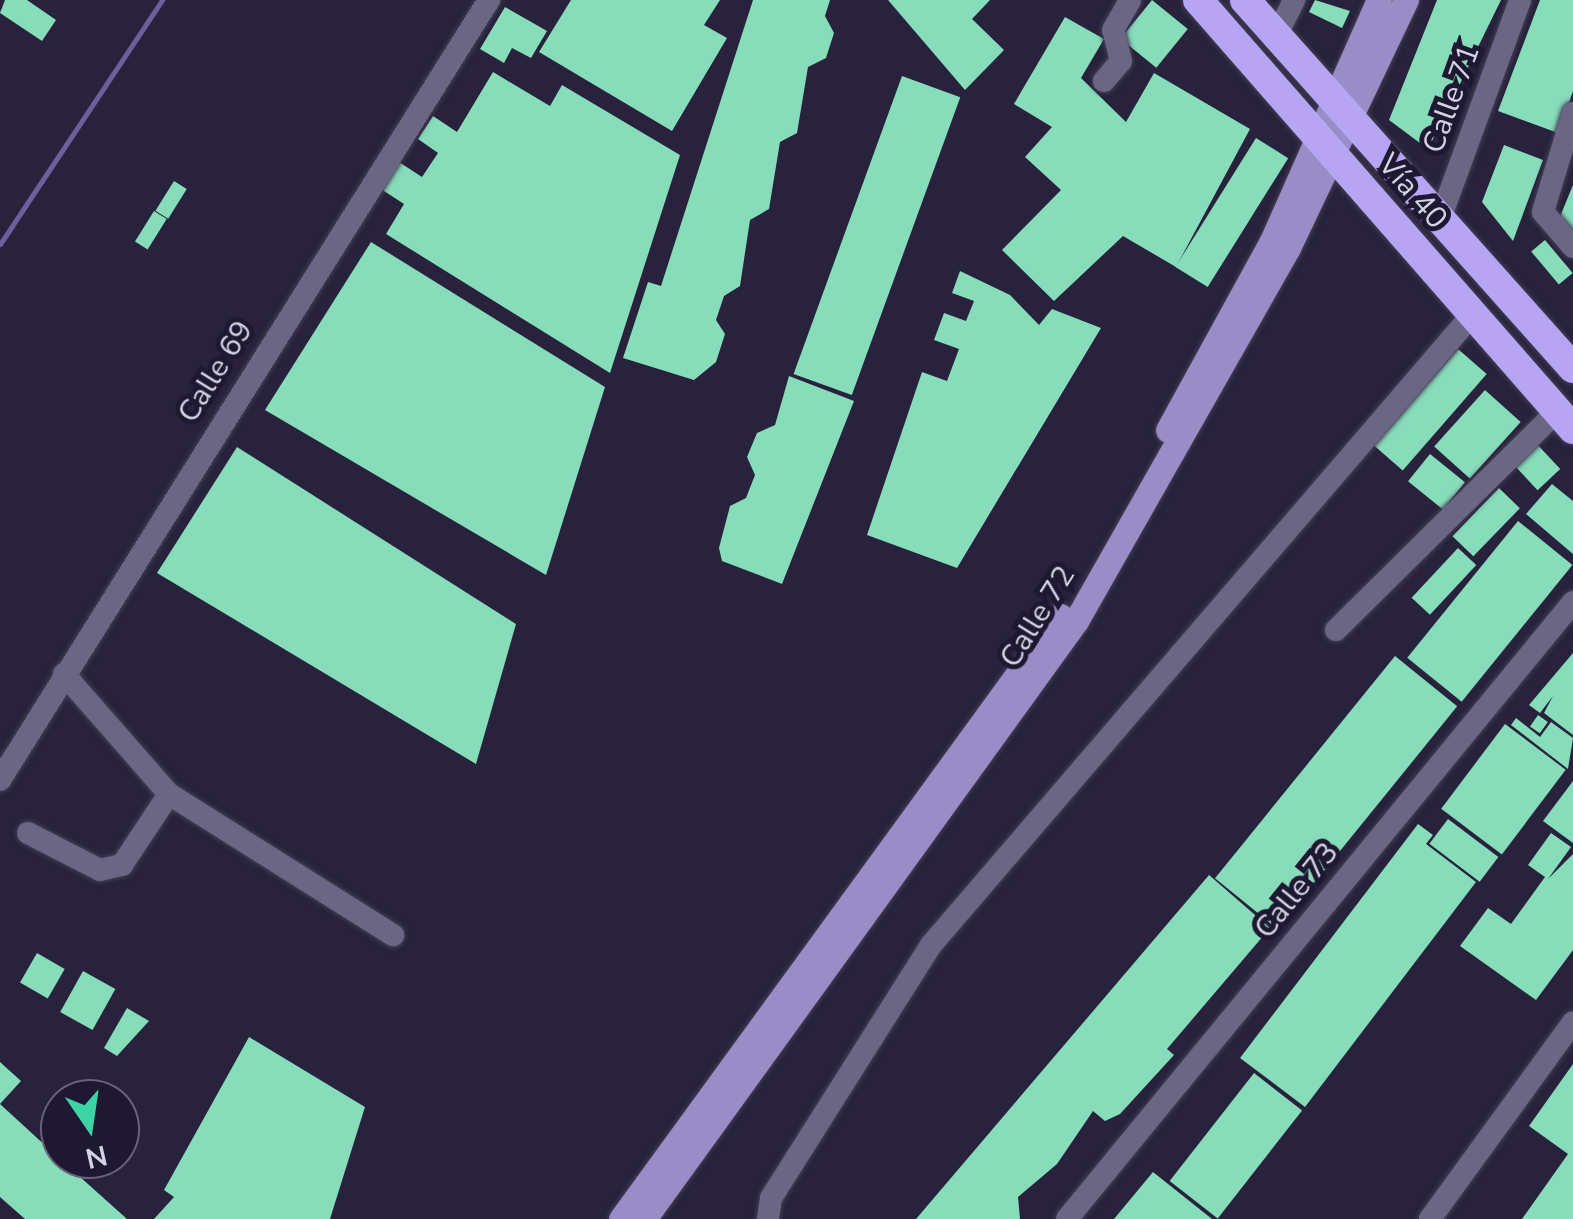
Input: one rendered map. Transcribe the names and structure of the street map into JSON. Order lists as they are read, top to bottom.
{
  "streets": {
    "highway": ["Vía 40"],
    "main road": ["Calle 72"],
    "street": ["Calle 71", "Calle 69", "Calle 73"]
  },
  "crossings": [
    ["Calle 71", "Vía 40"],
    ["Vía 40", "Calle 72"]
  ],
  "north": "bottom"
}
